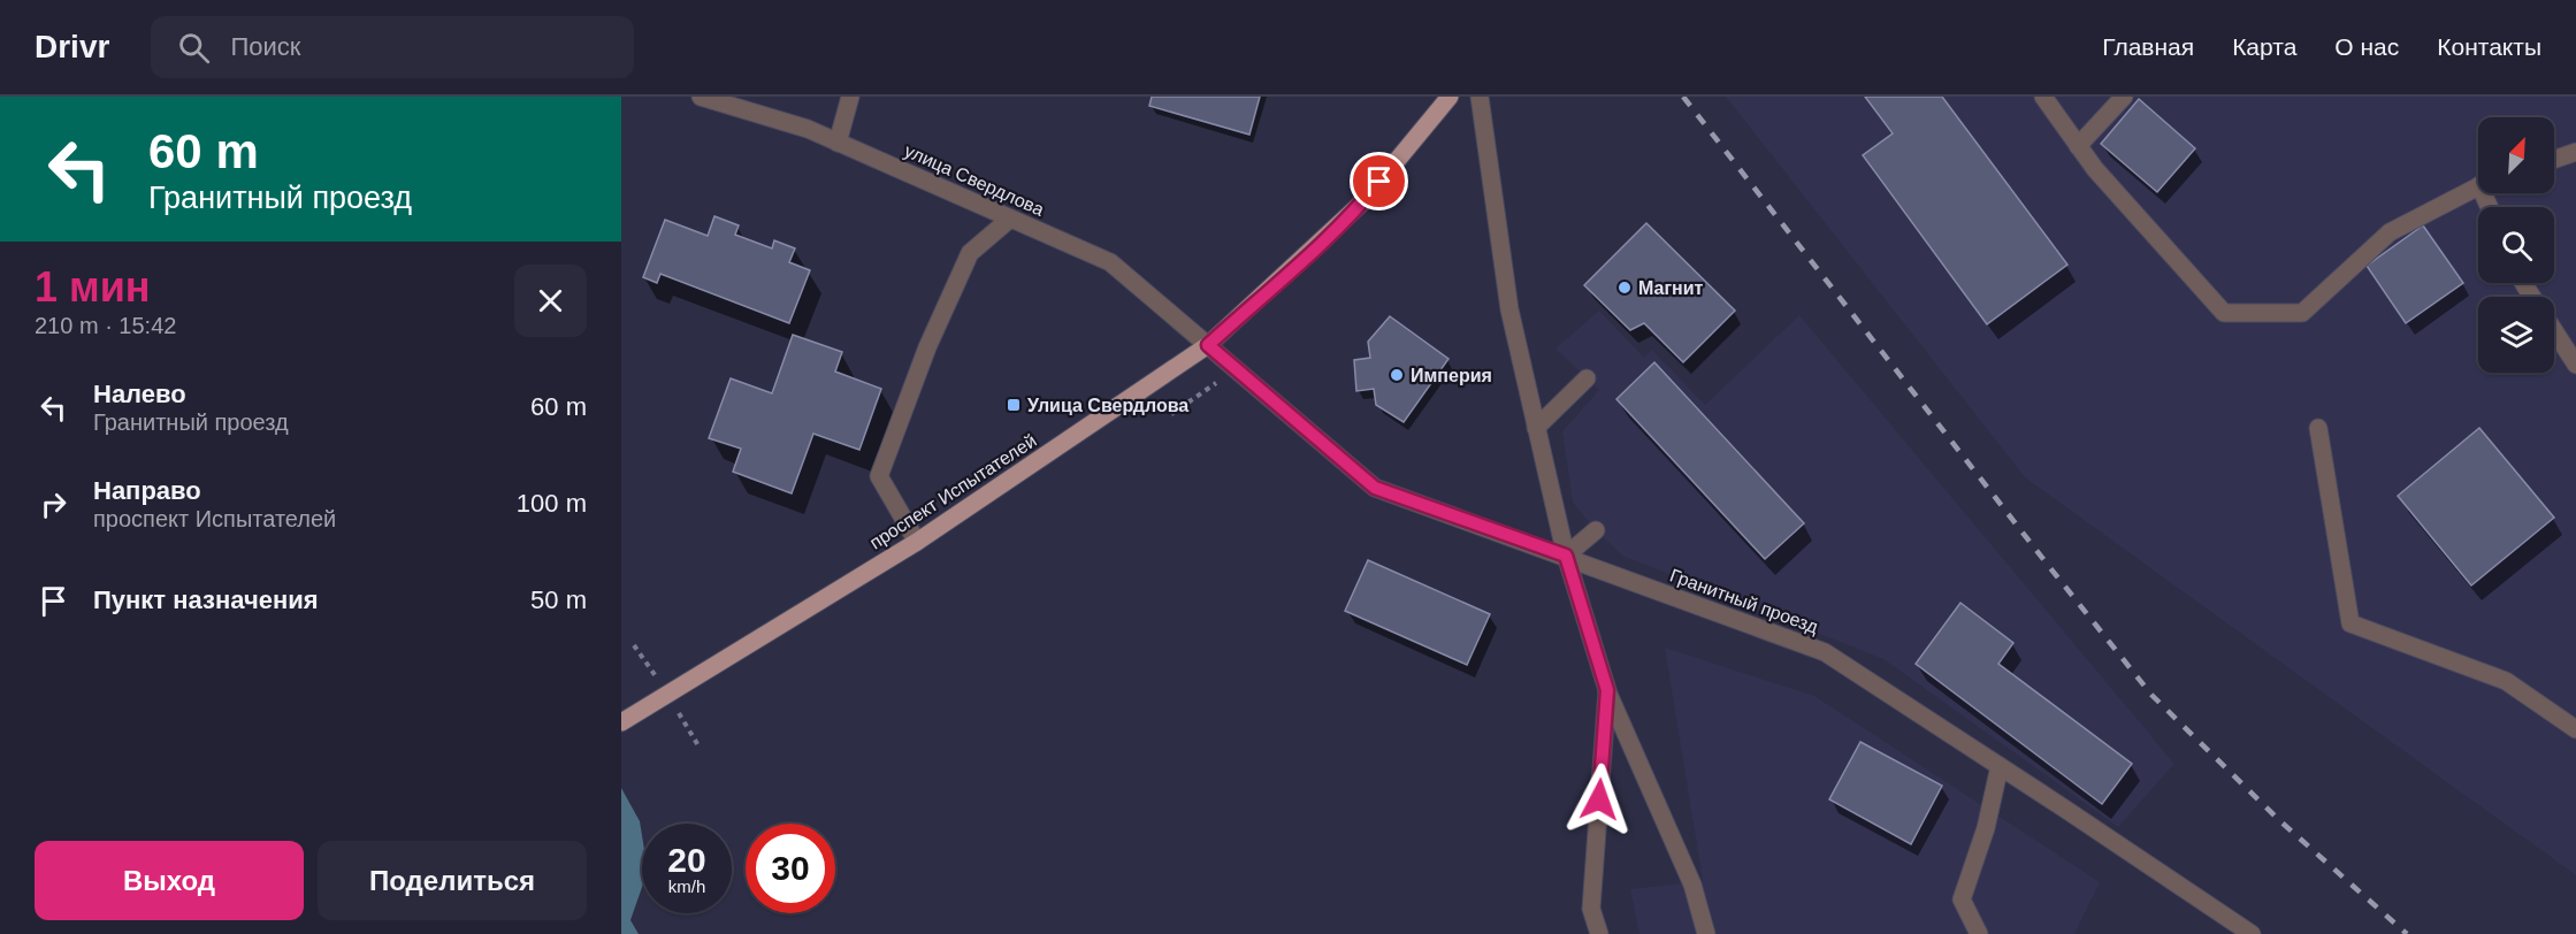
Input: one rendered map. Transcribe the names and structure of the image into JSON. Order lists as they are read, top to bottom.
{
  "streets": {
    "main road": ["проспект Испытателей"],
    "street": ["улица Свердлова", "Гранитный проезд"]
  },
  "crossings": [
    ["улица Свердлова", "проспект Испытателей"],
    ["улица Свердлова", "Гранитный проезд"],
    ["проспект Испытателей", "Гранитный проезд"]
  ],
  "places": {
    "other": ["Магнит", "Империя"],
    "transit": ["Улица Свердлова"]
  },
  "north": "top right",
  "page": {
    "header": "Drivr",
    "search": "Поиск",
    "nav": [
      "Главная",
      "Карта",
      "О нас",
      "Контакты"
    ],
    "turn": ["60 m", "Гранитный проезд"],
    "heading": ["1 мин", "210 m · 15:42"],
    "list": [
      {
        "name": "Налево",
        "note": "Гранитный проезд",
        "value": "60 m"
      },
      {
        "name": "Направо",
        "note": "проспект Испытателей",
        "value": "100 m"
      },
      {
        "name": "Пункт назначения",
        "value": "50 m"
      }
    ],
    "speed": "20 km/h",
    "limit": "30",
    "buttons": ["Выход", "Поделиться"]
  }
}
